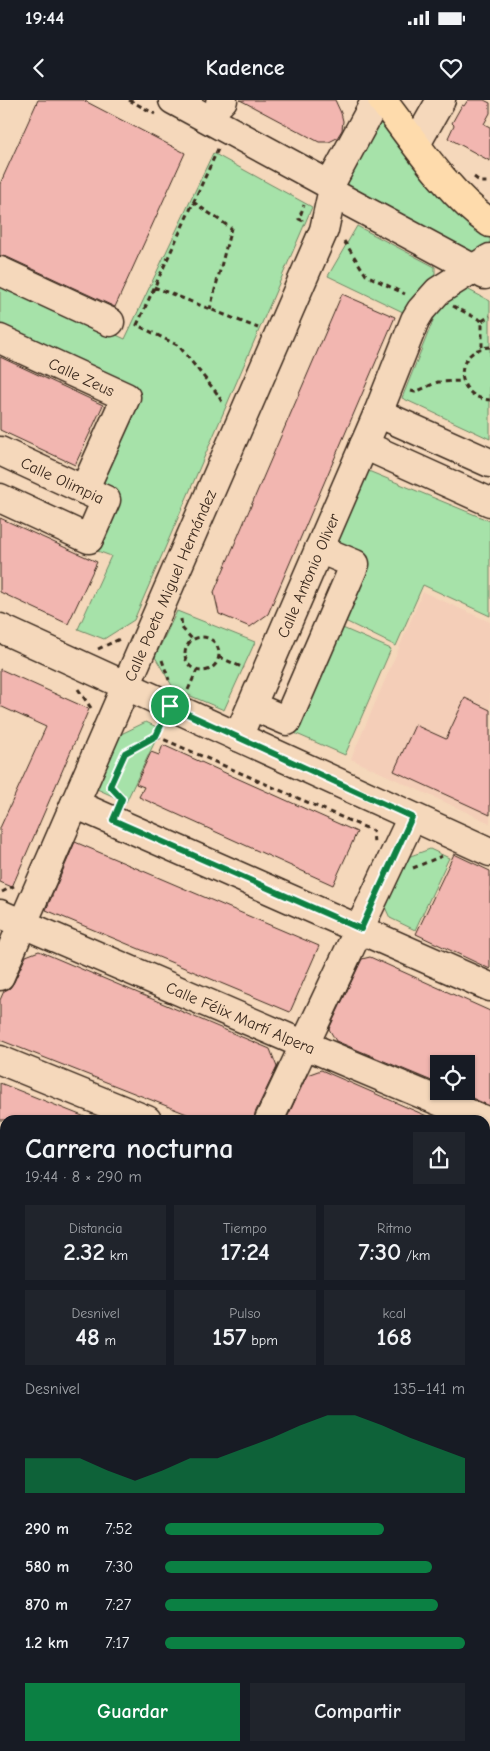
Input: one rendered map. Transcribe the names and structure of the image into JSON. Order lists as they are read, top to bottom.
{
  "streets": {
    "street": [
      "Calle Zeus",
      "Calle Olimpia",
      "Calle Antonio Oliver",
      "Calle Poeta Miguel Hernández",
      "Calle Félix Martí Alpera"
    ]
  },
  "crossings": [
    ["Calle Zeus", "Calle Olimpia"],
    ["Calle Poeta Miguel Hernández", "Calle Félix Martí Alpera"]
  ],
  "page": {
    "status": "19:44",
    "header": "Kadence",
    "heading": ["Carrera nocturna", "19:44 · 8 × 290 m"],
    "stats": [
      ["Distancia", "2.32 km"],
      ["Tiempo", "17:24"],
      ["Ritmo", "7:30 /km"],
      ["Desnivel", "48 m"],
      ["Pulso", "157 bpm"],
      ["kcal", "168"]
    ],
    "chart": ["Desnivel", "135–141 m"],
    "list": [
      {
        "name": "290 m",
        "note": "7:52"
      },
      {
        "name": "580 m",
        "note": "7:30"
      },
      {
        "name": "870 m",
        "note": "7:27"
      },
      {
        "name": "1.2 km",
        "note": "7:17"
      }
    ],
    "buttons": ["Guardar", "Compartir"]
  }
}
